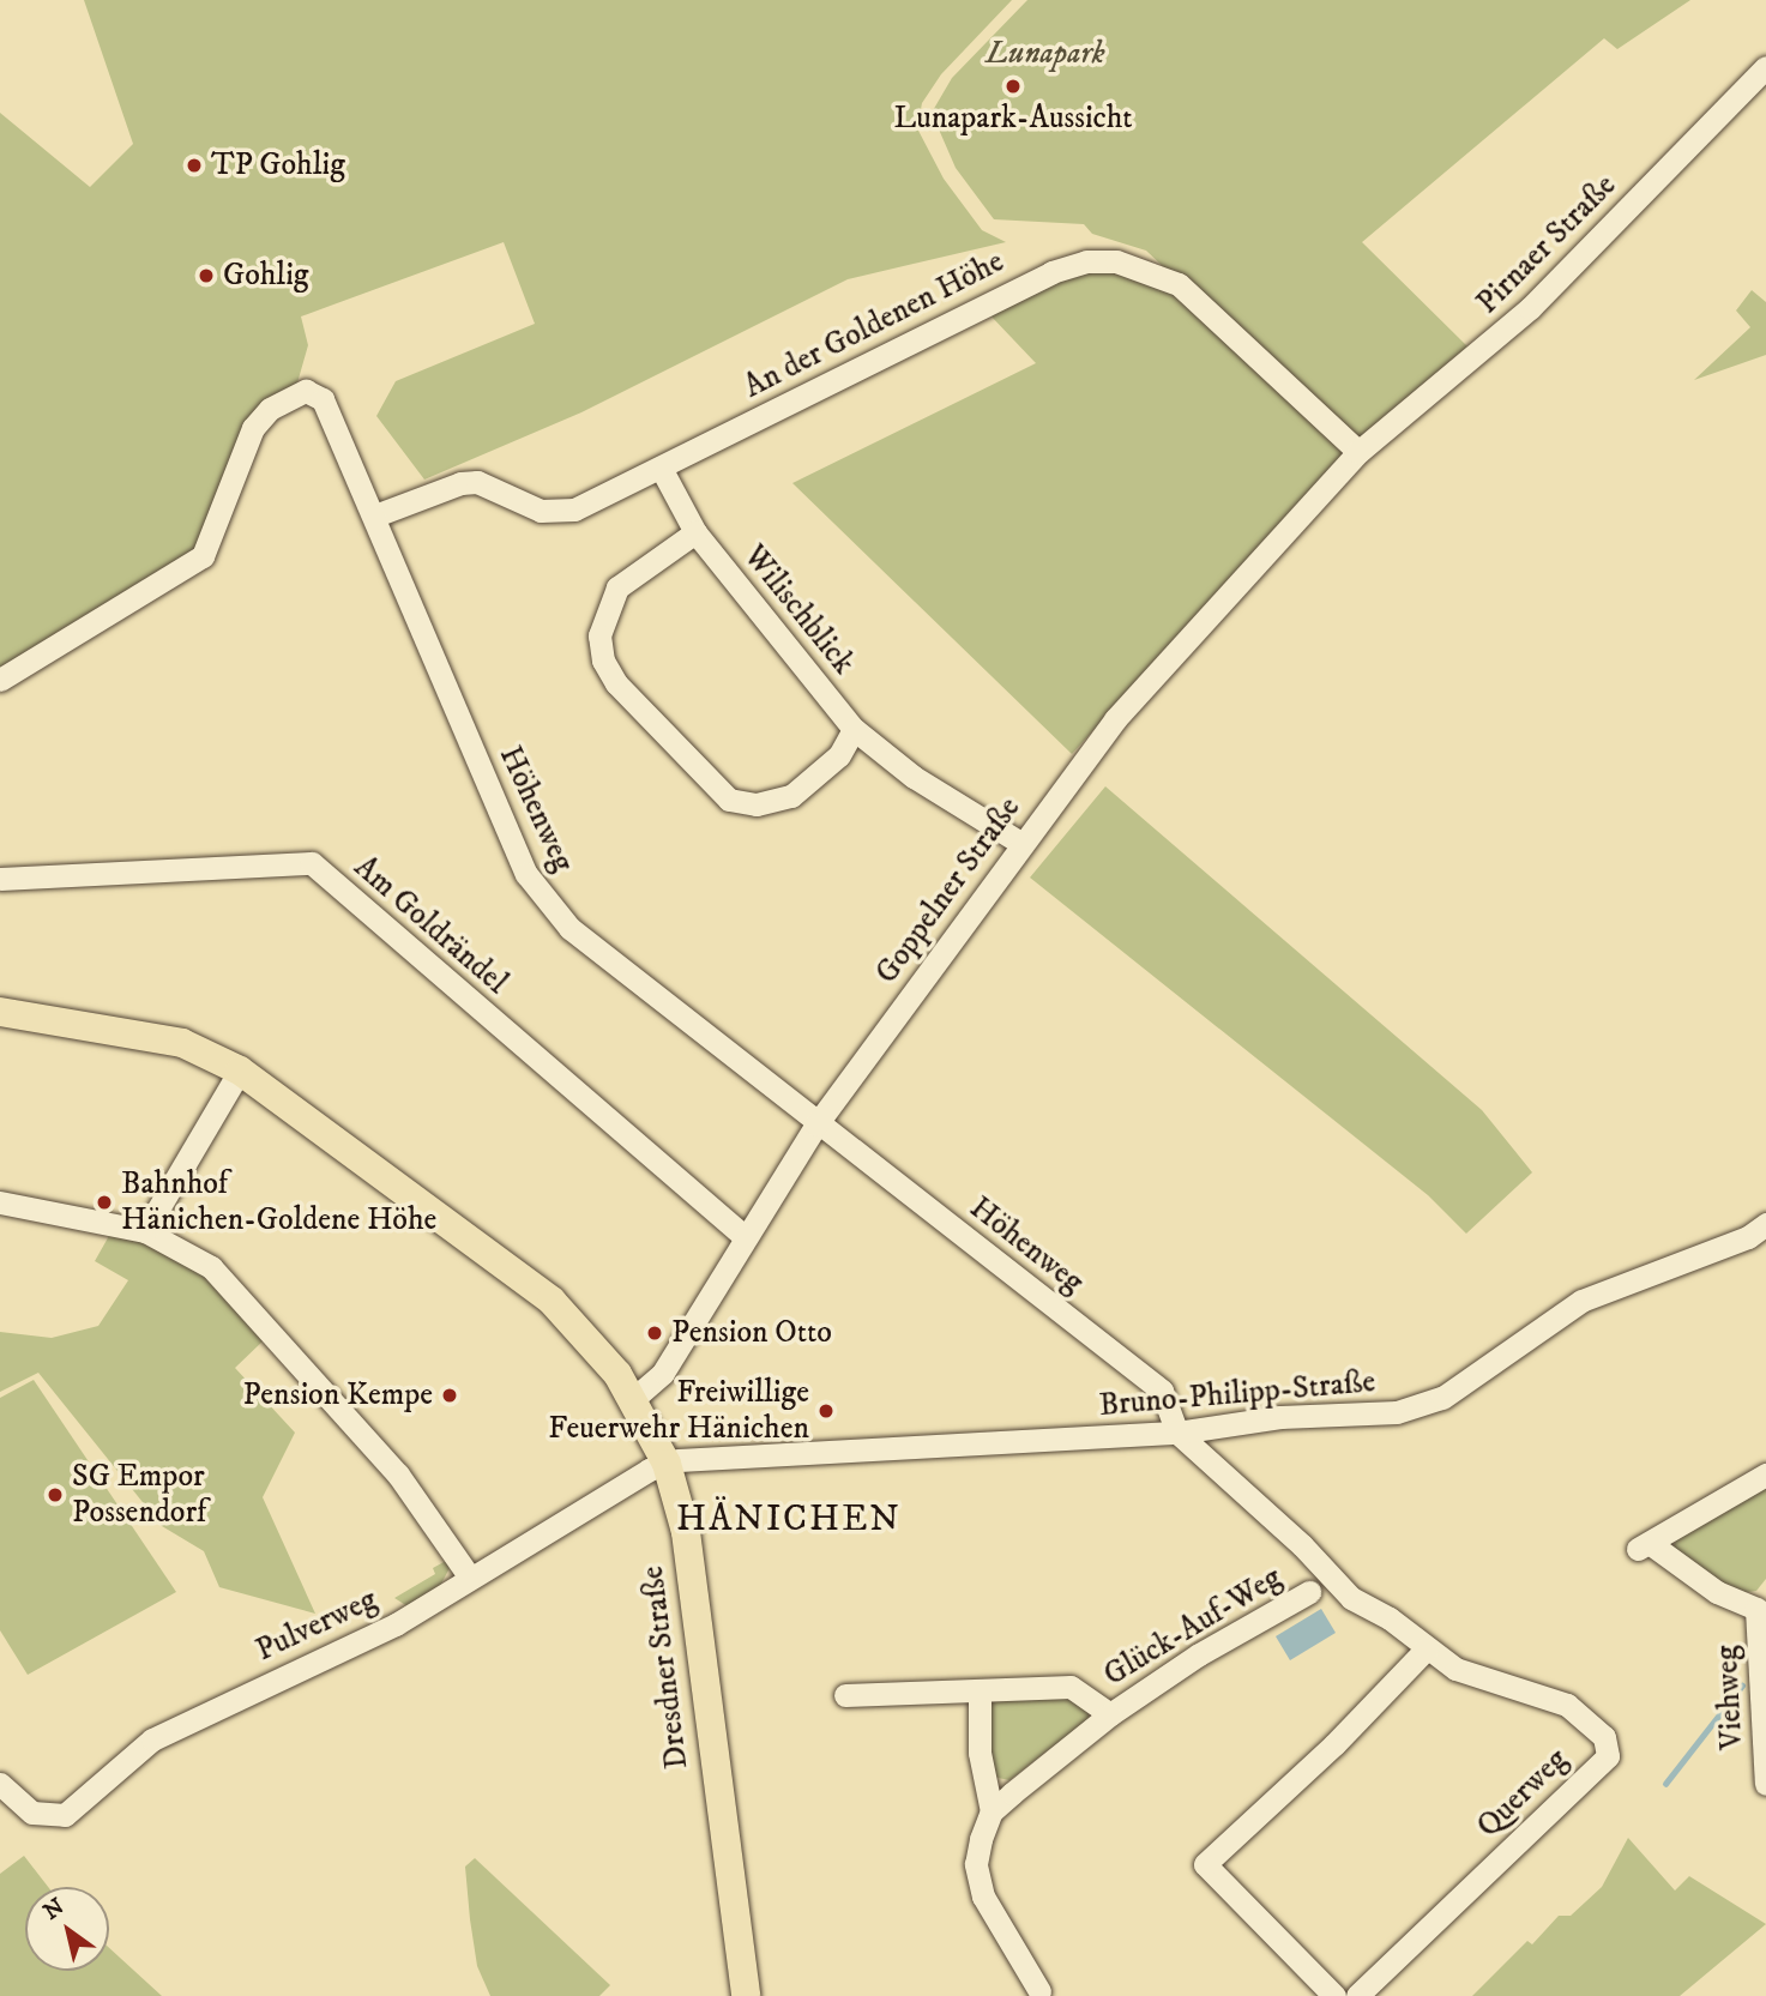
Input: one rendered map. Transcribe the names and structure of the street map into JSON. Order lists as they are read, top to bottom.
{
  "streets": {
    "main road": ["Dresdner Straße"],
    "street": [
      "Pirnaer Straße",
      "An der Goldenen Höhe",
      "Wilischblick",
      "Höhenweg",
      "Goppelner Straße",
      "Am Goldrändel",
      "Bruno-Philipp-Straße",
      "Pulverweg",
      "Glück-Auf-Weg",
      "Viehweg",
      "Querweg"
    ]
  },
  "crossings": [
    ["Pirnaer Straße", "An der Goldenen Höhe"],
    ["Pirnaer Straße", "Goppelner Straße"],
    ["An der Goldenen Höhe", "Wilischblick"],
    ["An der Goldenen Höhe", "Höhenweg"],
    ["An der Goldenen Höhe", "Goppelner Straße"],
    ["Wilischblick", "Goppelner Straße"],
    ["Höhenweg", "Goppelner Straße"],
    ["Höhenweg", "Bruno-Philipp-Straße"],
    ["Höhenweg", "Querweg"],
    ["Goppelner Straße", "Am Goldrändel"],
    ["Goppelner Straße", "Dresdner Straße"],
    ["Bruno-Philipp-Straße", "Pulverweg"],
    ["Bruno-Philipp-Straße", "Dresdner Straße"],
    ["Bruno-Philipp-Straße", "Querweg"],
    ["Pulverweg", "Dresdner Straße"]
  ],
  "districts": ["HÄNICHEN"],
  "parks": ["Lunapark"],
  "places": [
    "Lunapark-Aussicht",
    "TP Gohlig",
    "Gohlig",
    "Bahnhof Hänichen-Goldene Höhe",
    "Pension Otto",
    "Pension Kempe",
    "Freiwillige Feuerwehr Hänichen",
    "SG Empor Possendorf"
  ],
  "north": "top left"
}
